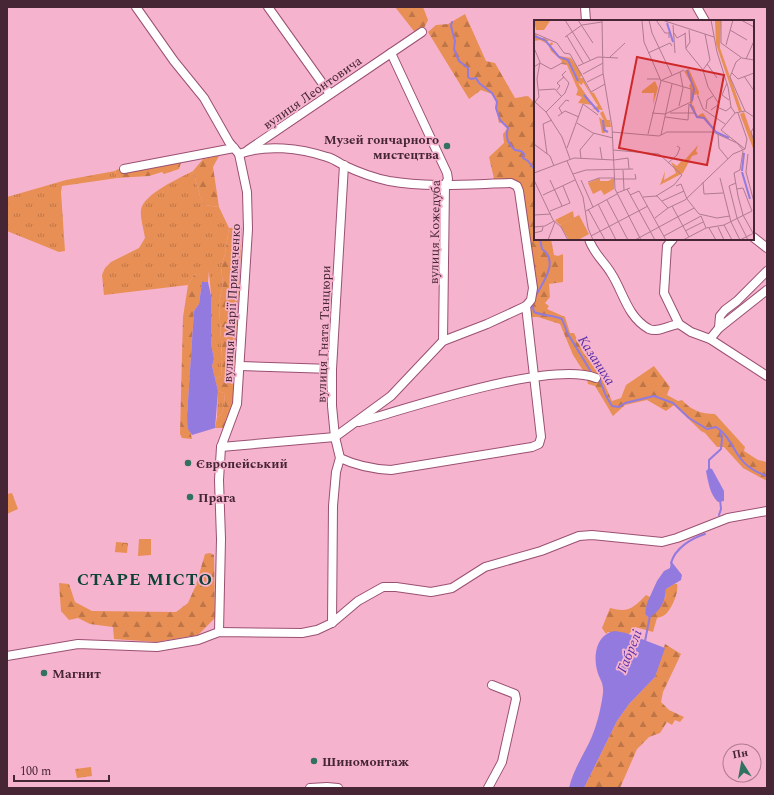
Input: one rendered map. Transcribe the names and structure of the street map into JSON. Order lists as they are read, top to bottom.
{
  "streets": {
    "street": [
      "вулиця Леонтовича",
      "вулиця Кожедуба",
      "вулиця Марії Примаченко",
      "вулиця Гната Танцюри"
    ]
  },
  "crossings": [
    ["вулиця Леонтовича", "вулиця Кожедуба"],
    ["вулиця Леонтовича", "вулиця Марії Примаченко"]
  ],
  "districts": ["СТАРЕ МІСТО"],
  "water": ["Казаниха", "Габрелі"],
  "places": [
    "Музей гончарного мистецтва",
    "Європейський",
    "Прага",
    "Магнит",
    "Шиномонтаж"
  ],
  "scale_bar": "100 m",
  "north": "top"
}
